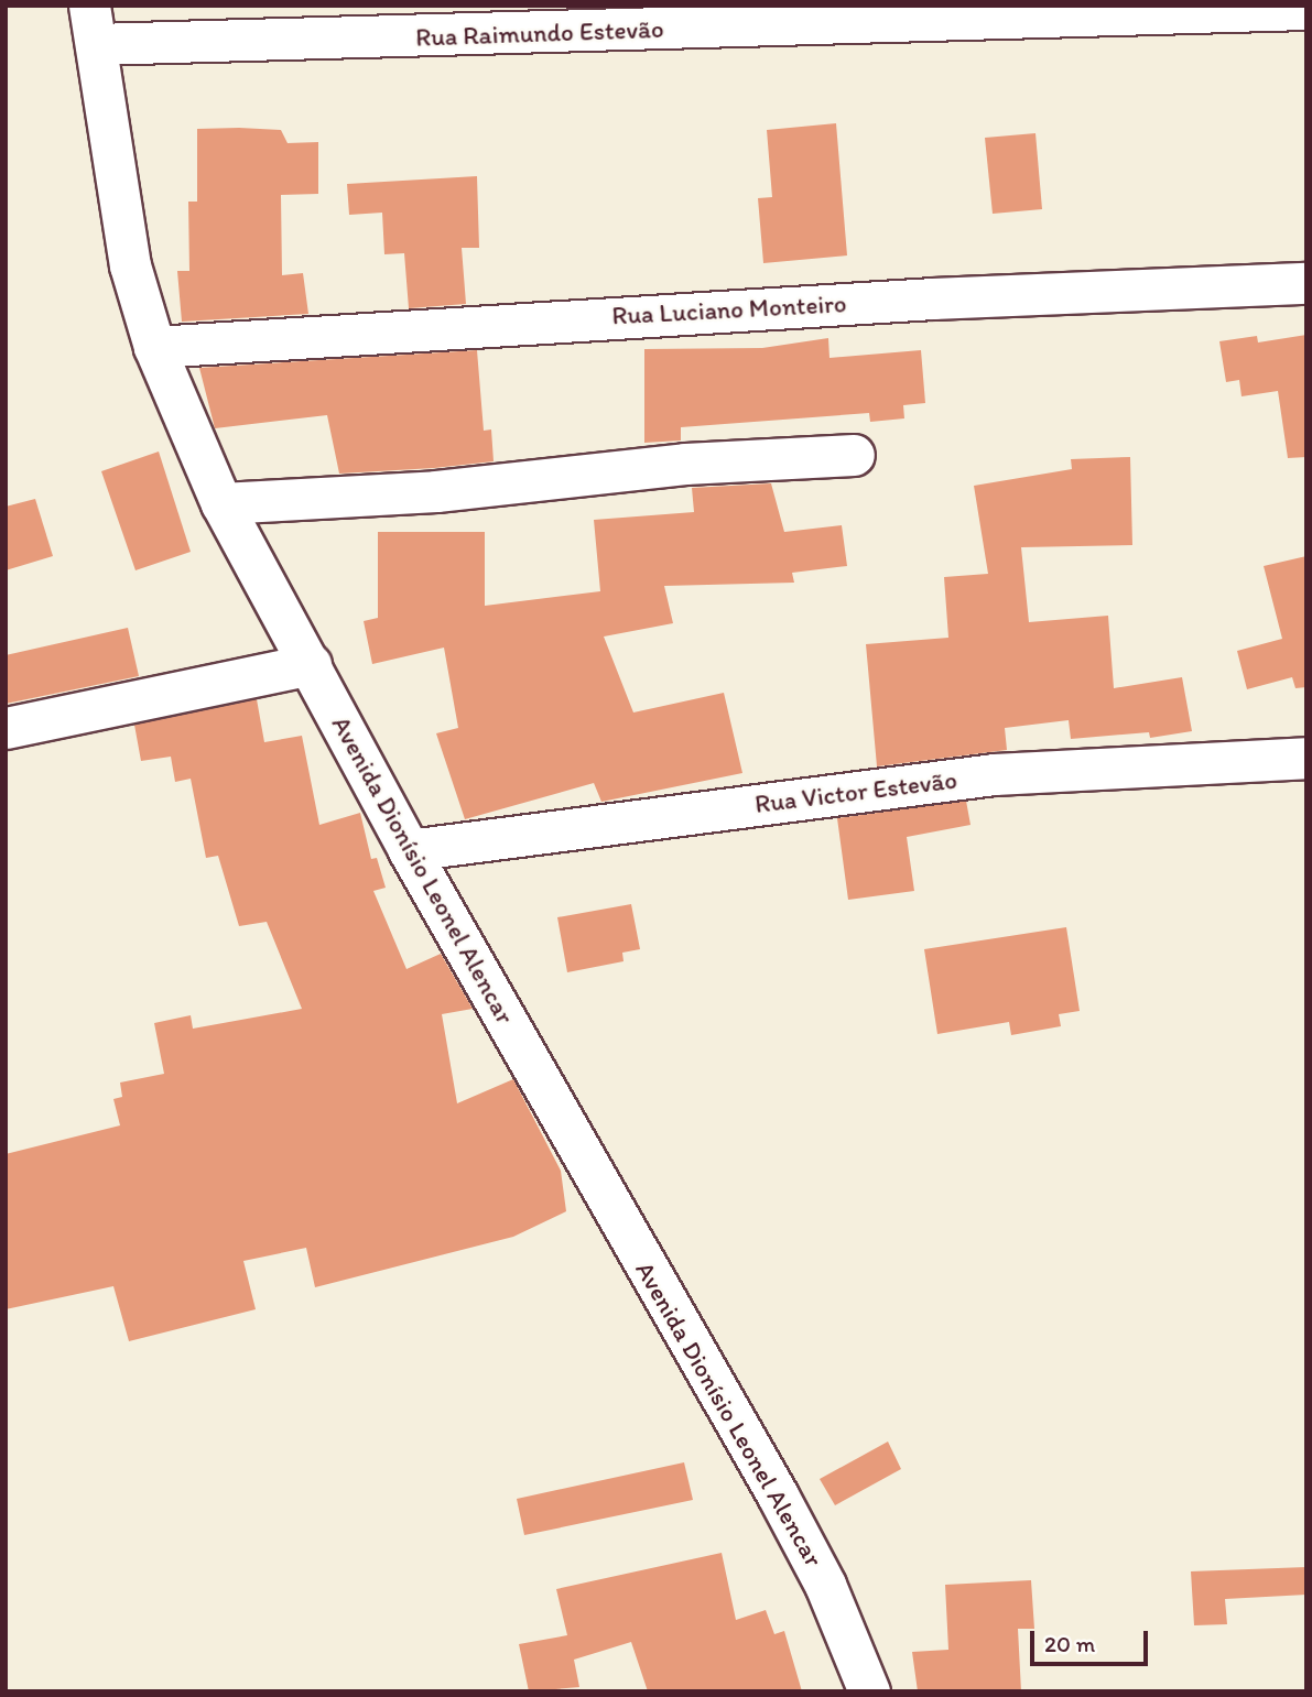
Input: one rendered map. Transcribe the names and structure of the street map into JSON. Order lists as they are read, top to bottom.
{
  "streets": {
    "street": [
      "Rua Raimundo Estevão",
      "Rua Luciano Monteiro",
      "Rua Victor Estevão",
      "Avenida Dionísio Leonel Alencar"
    ]
  },
  "crossings": [
    ["Rua Raimundo Estevão", "Avenida Dionísio Leonel Alencar"],
    ["Rua Luciano Monteiro", "Avenida Dionísio Leonel Alencar"],
    ["Rua Victor Estevão", "Avenida Dionísio Leonel Alencar"]
  ],
  "scale_bar": "20 m"
}
